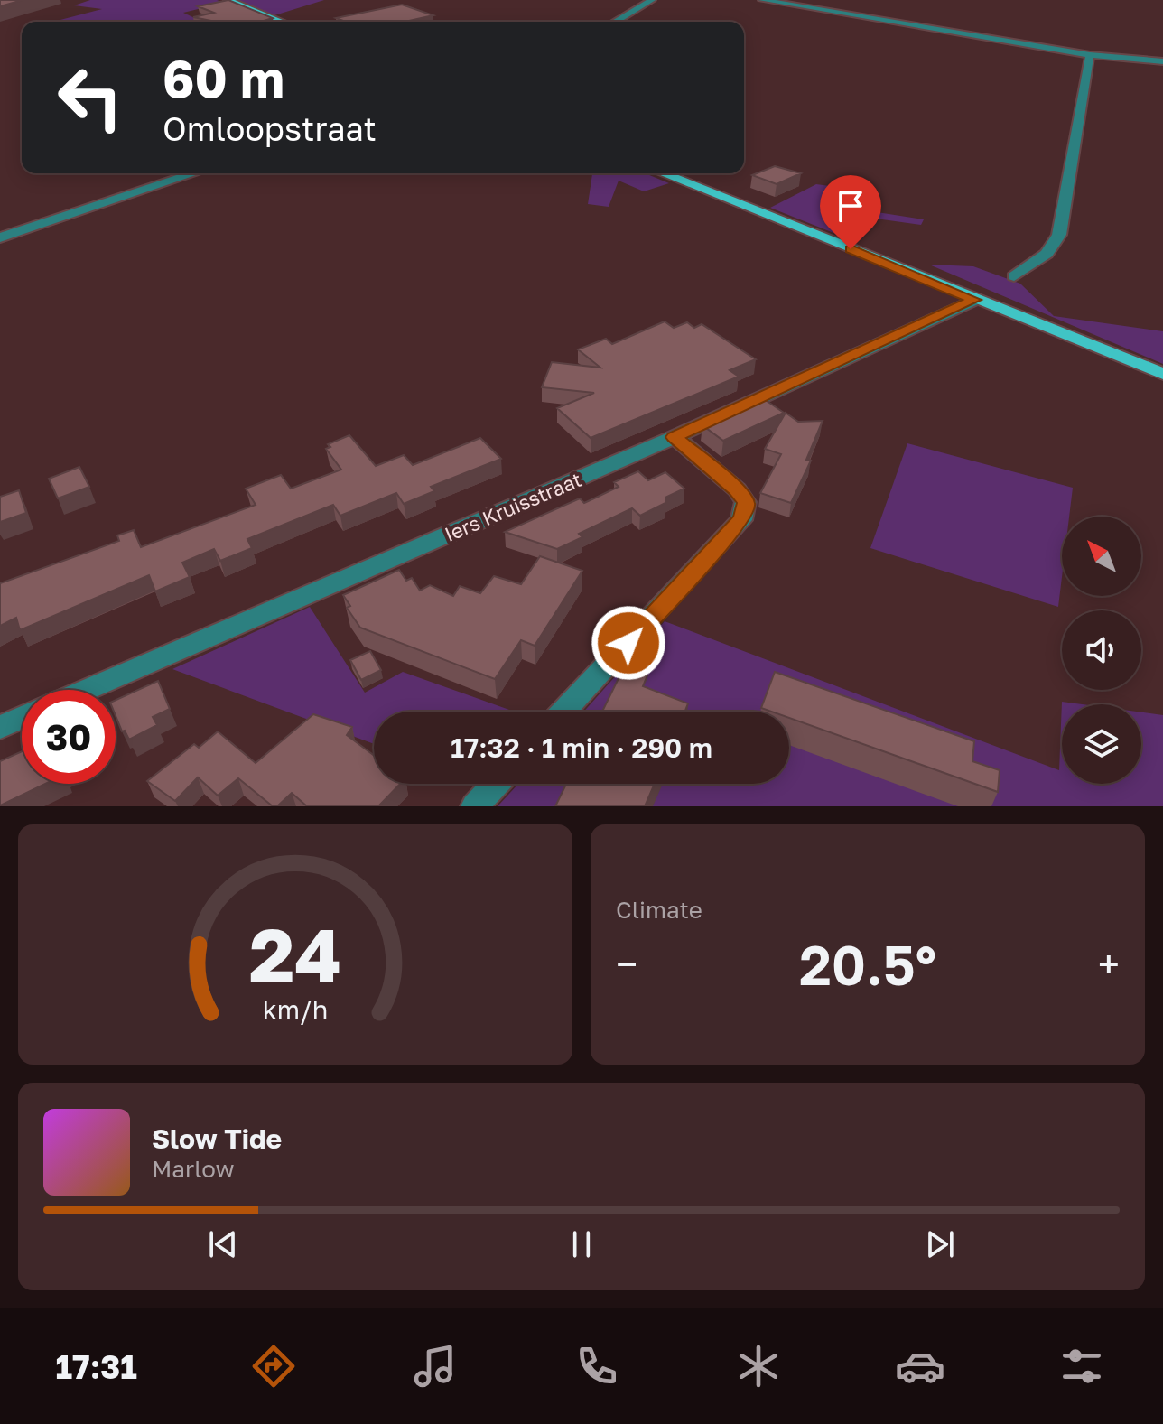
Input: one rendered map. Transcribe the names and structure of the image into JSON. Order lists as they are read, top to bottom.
{
  "streets": {
    "street": ["Iers Kruisstraat"]
  },
  "north": "top left",
  "page": {
    "turn": ["60 m", "Omloopstraat"],
    "limit": "30",
    "trip": "17:32 · 1 min · 290 m",
    "tile": "Climate",
    "heat": ["−", "20.5°", "+"],
    "song": ["Slow Tide", "Marlow"],
    "tabs": "17:31",
    "gauge": ["24", "km/h"]
  }
}
